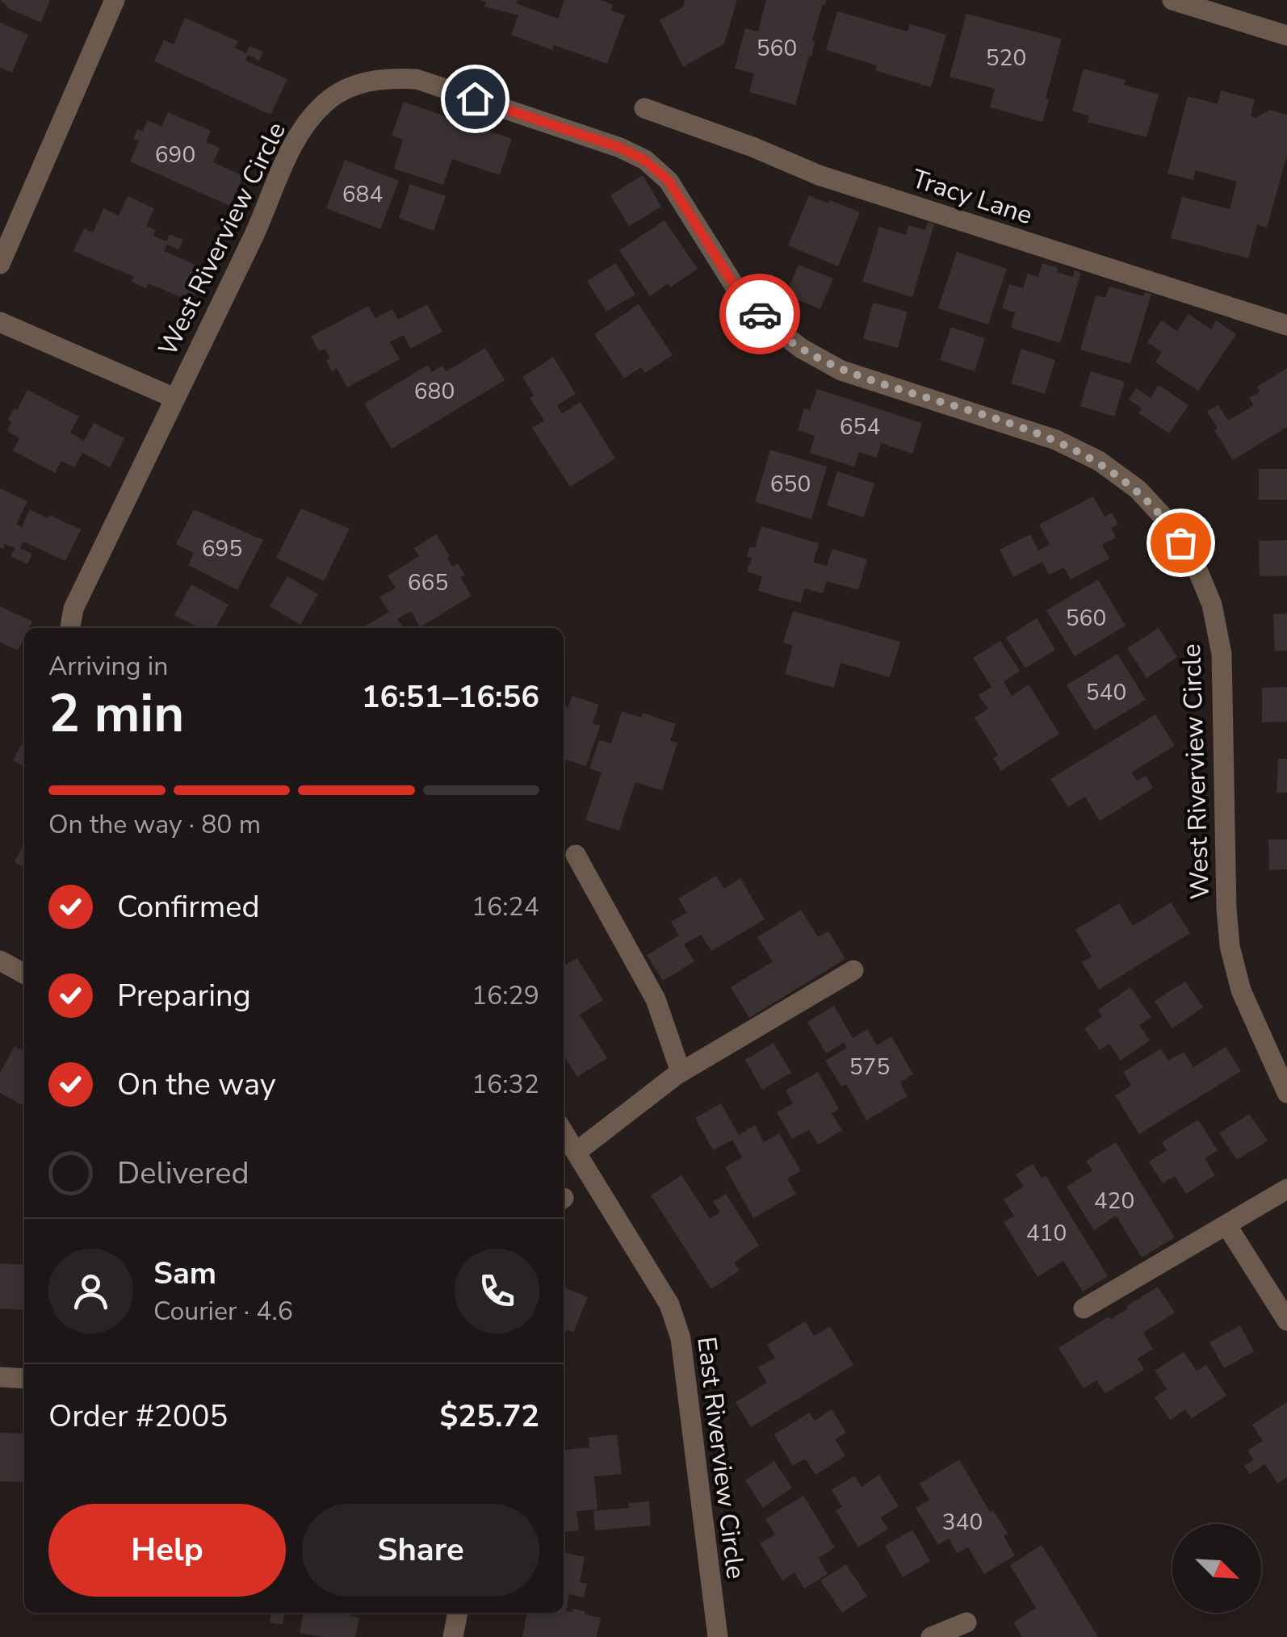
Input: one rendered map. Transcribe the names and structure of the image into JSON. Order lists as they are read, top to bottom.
{
  "streets": {
    "street": ["Tracy Lane", "West Riverview Circle", "East Riverview Circle"]
  },
  "house_numbers": [
    "560",
    "520",
    "690",
    "684",
    "680",
    "654",
    "650",
    "695",
    "665",
    "560",
    "540",
    "575",
    "420",
    "410",
    "340"
  ],
  "north": "bottom right",
  "page": {
    "heading": ["2 min", "Arriving in", "16:51–16:56"],
    "panel": [
      "Sam",
      "Courier · 4.6",
      "Order #2005",
      "$25.72"
    ],
    "bar": "On the way · 80 m",
    "list": [
      ["Confirmed", "16:24"],
      ["Preparing", "16:29"],
      ["On the way", "16:32"],
      "Delivered"
    ],
    "buttons": ["Help", "Share"]
  }
}
